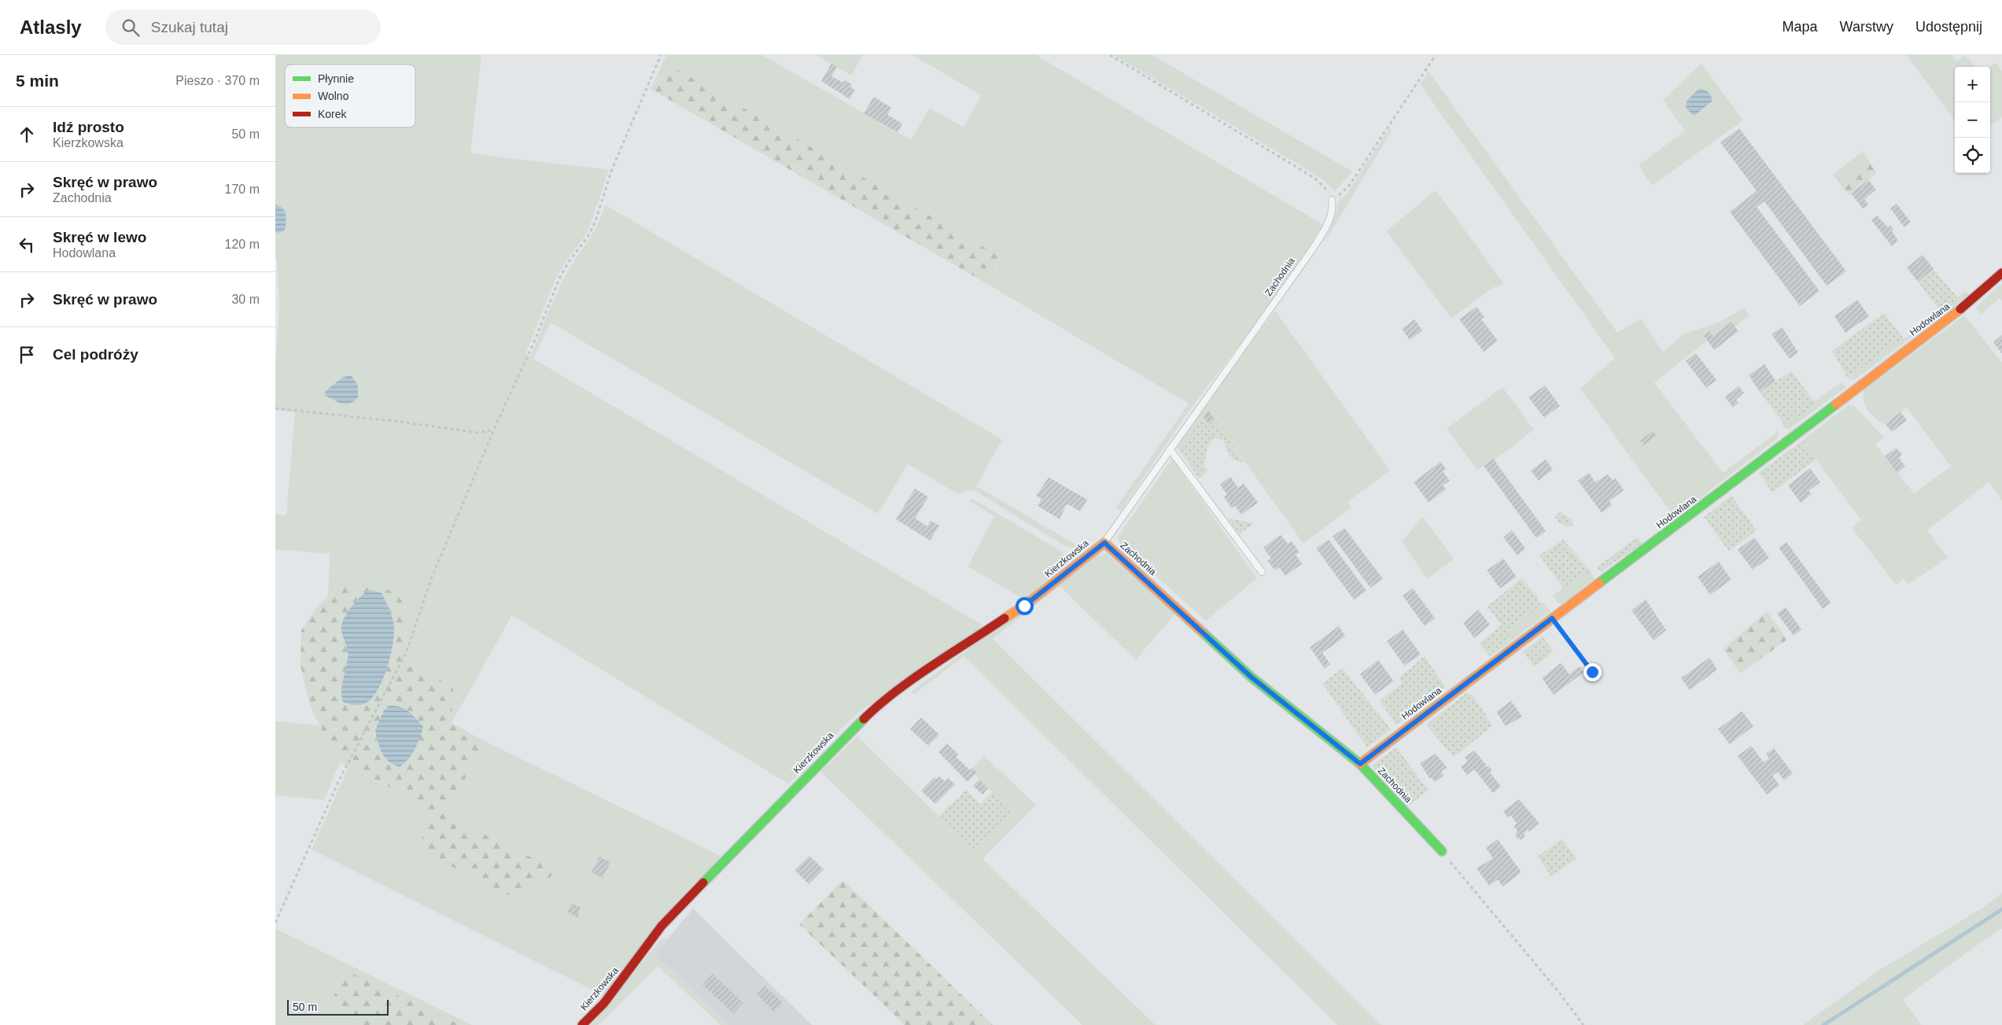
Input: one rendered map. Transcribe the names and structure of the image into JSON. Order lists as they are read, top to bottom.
{
  "streets": {
    "street": ["Zachodnia", "Hodowlana", "Kierzkowska"]
  },
  "crossings": [
    ["Zachodnia", "Hodowlana"],
    ["Zachodnia", "Kierzkowska"]
  ],
  "legend": ["Płynnie", "Wolno", "Korek"],
  "scale_bar": "50 m",
  "page": {
    "header": "Atlasly",
    "search": "Szukaj tutaj",
    "nav": ["Mapa", "Warstwy", "Udostępnij"],
    "heading": ["5 min", "Pieszo · 370 m"],
    "map_buttons": ["+", "−"],
    "list": [
      ["Idź prosto", "Kierzkowska", "50 m"],
      ["Skręć w prawo", "Zachodnia", "170 m"],
      ["Skręć w lewo", "Hodowlana", "120 m"],
      ["Skręć w prawo", "30 m"],
      "Cel podróży"
    ],
    "scale": "50 m"
  }
}
